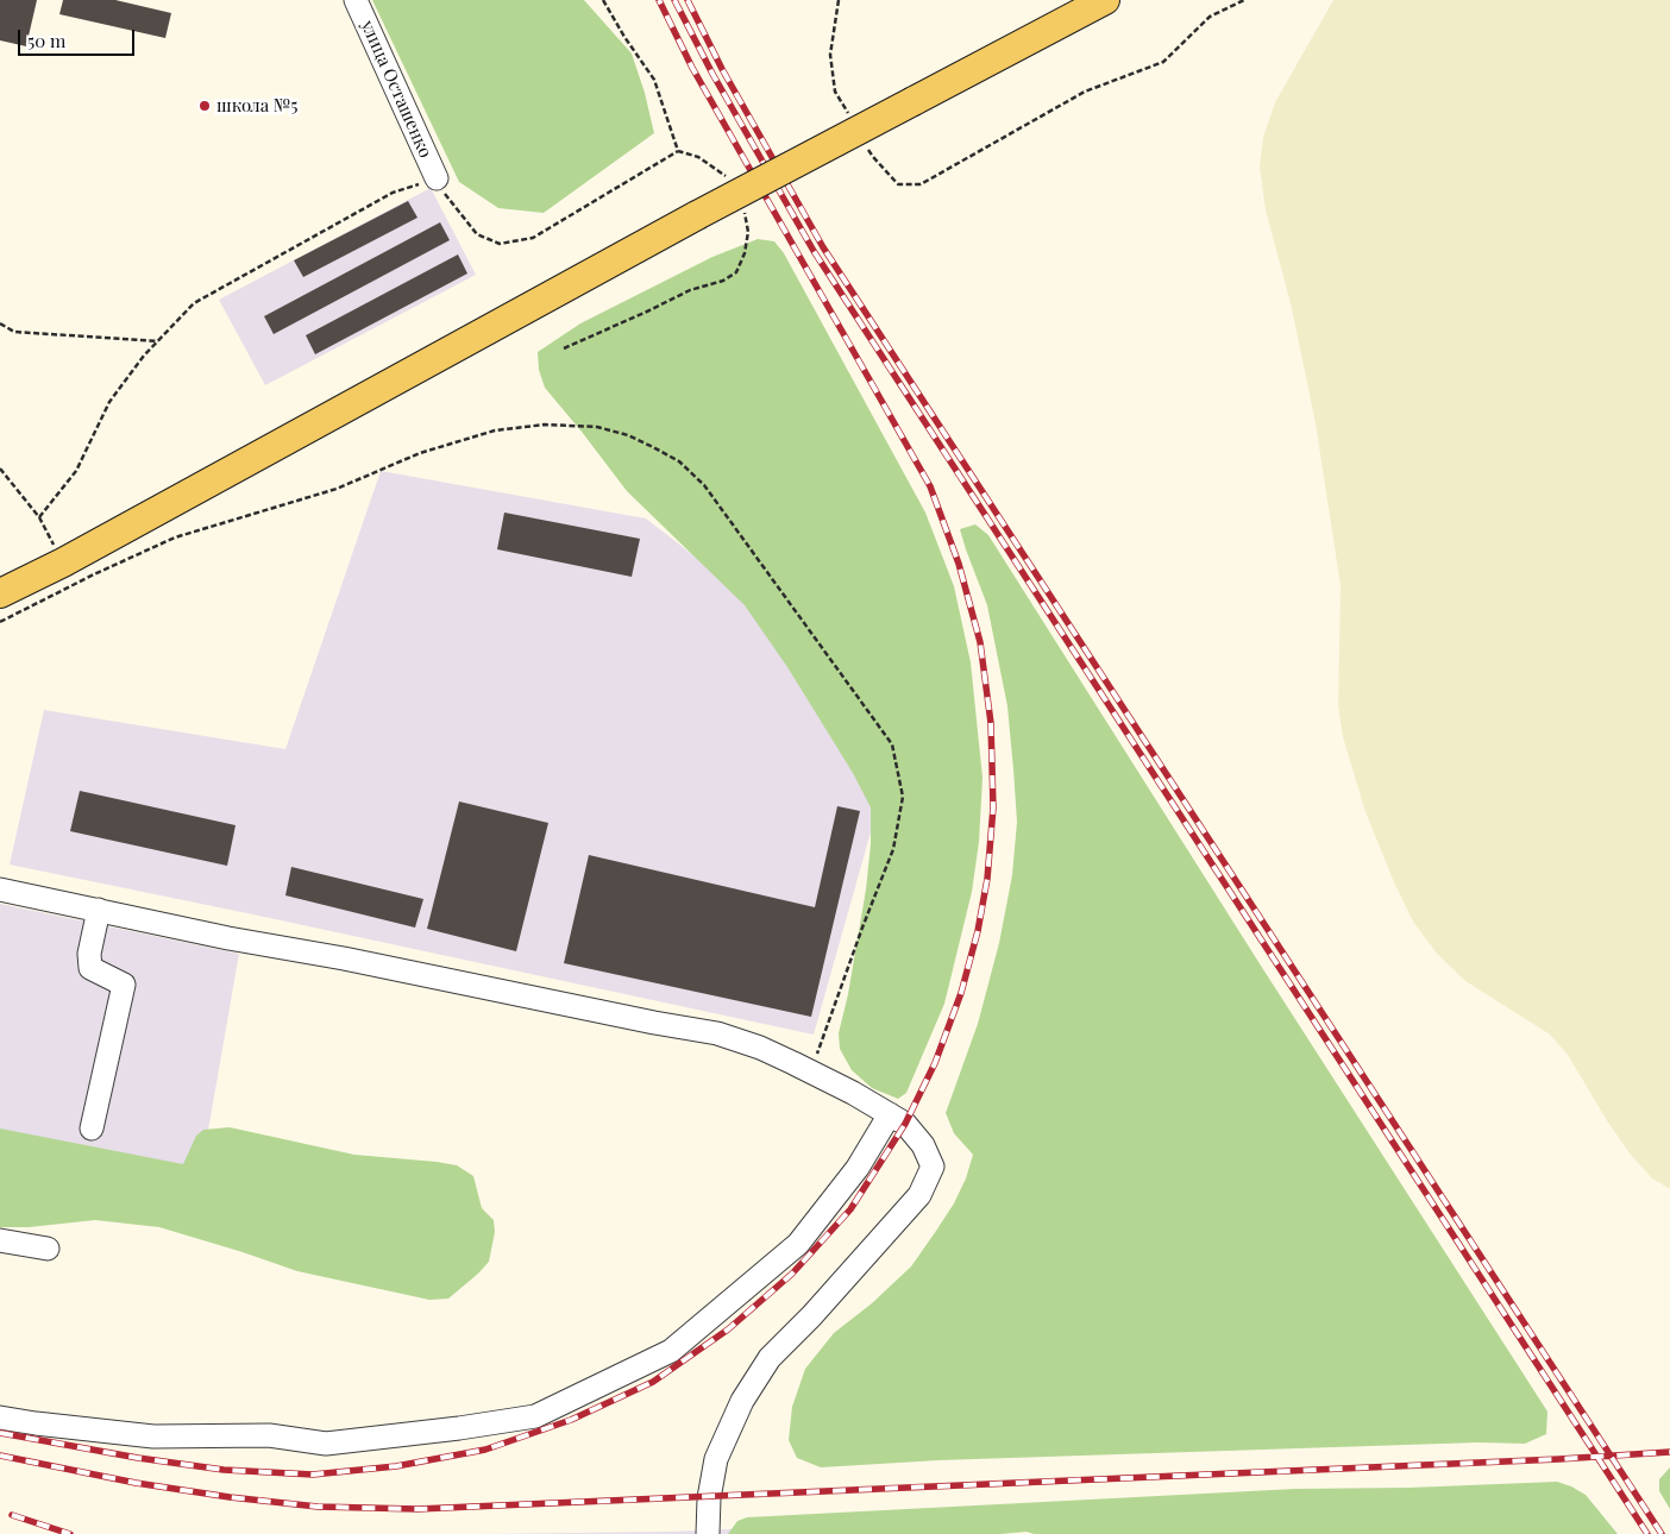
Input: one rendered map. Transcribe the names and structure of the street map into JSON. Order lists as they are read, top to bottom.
{
  "streets": {
    "street": ["улица Осташенко"]
  },
  "places": ["школа №5"],
  "scale_bar": "50 m"
}
